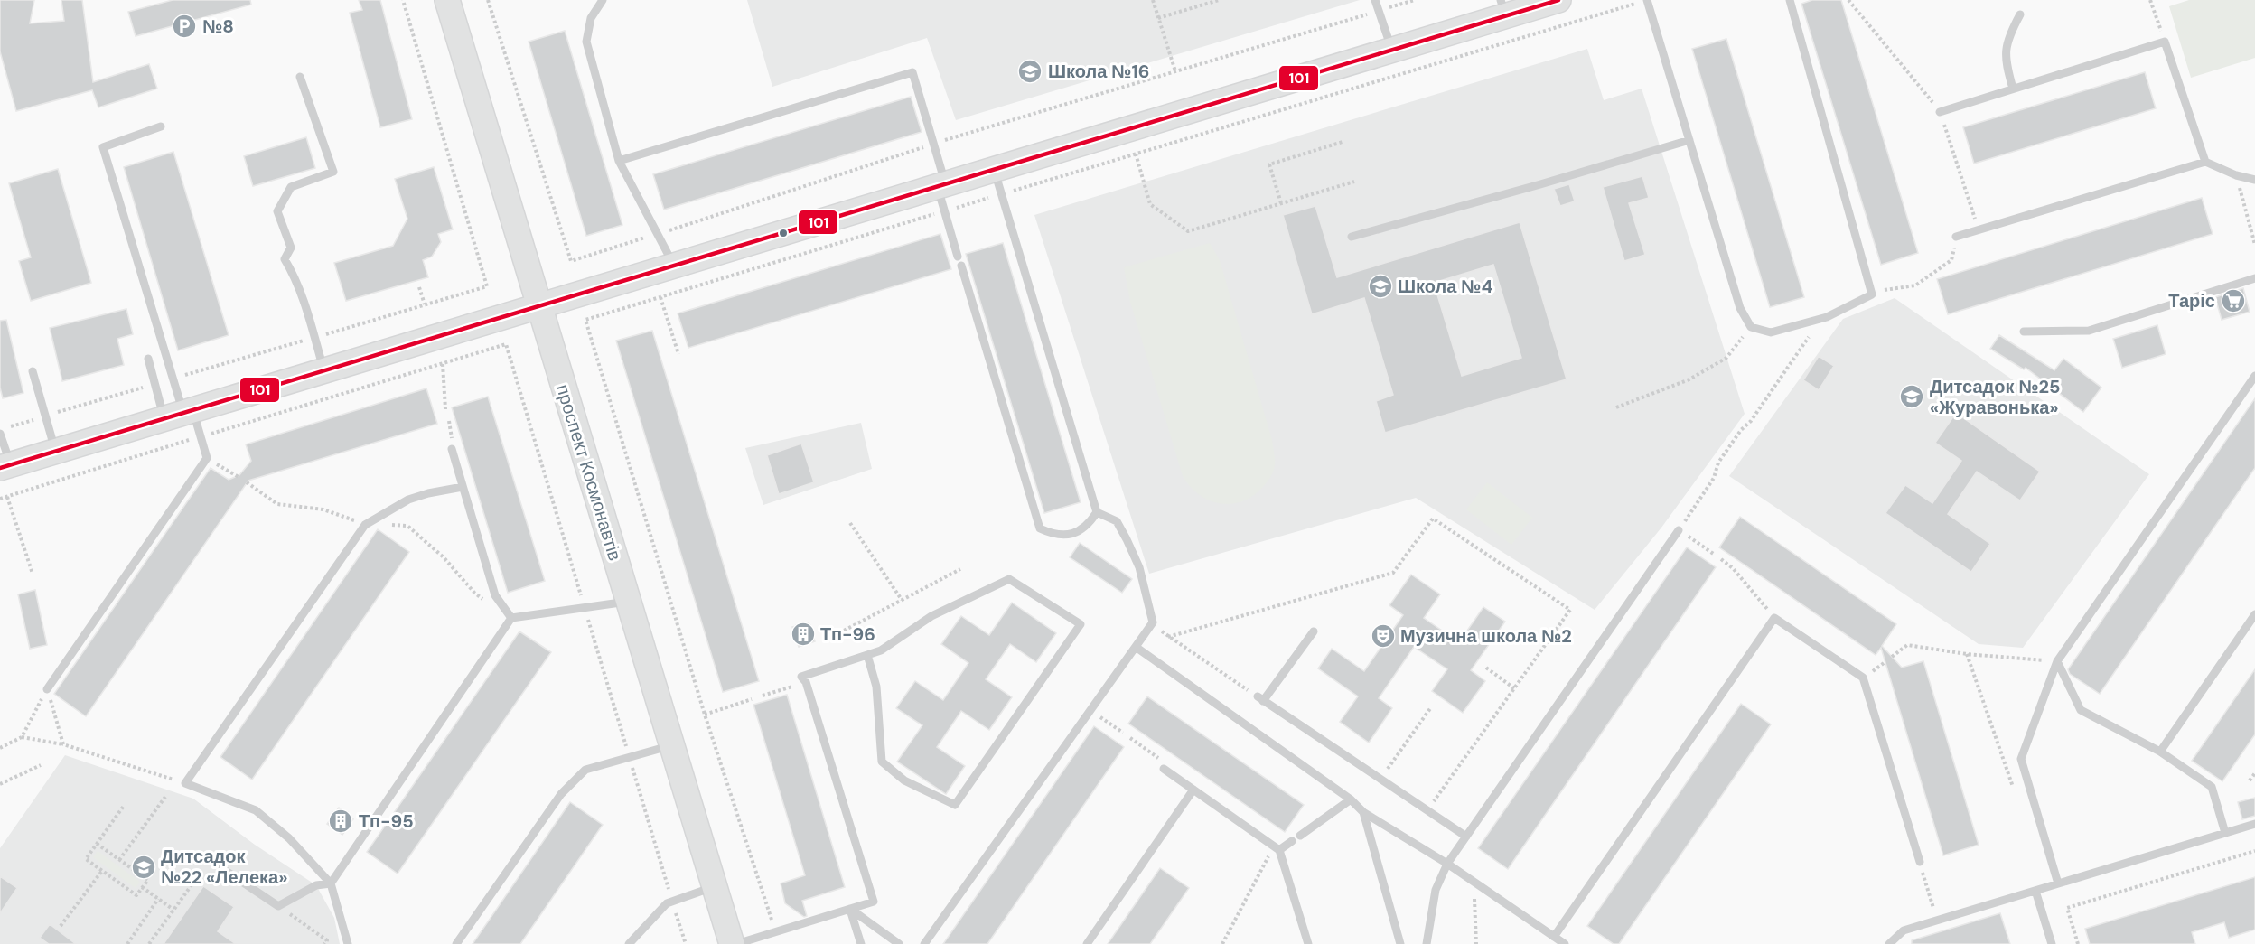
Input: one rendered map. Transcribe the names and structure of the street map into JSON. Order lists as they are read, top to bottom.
{
  "streets": {
    "street": ["проспект Космонавтів"]
  },
  "places": {
    "parking": ["№8"],
    "school or university": [
      "Школа №16",
      "Школа №4",
      "Дитсадок №25 «Журавонька»",
      "Дитсадок №22 «Лелека»"
    ],
    "supermarket": ["Таріс"],
    "building": ["Тп-96", "Тп-95"],
    "theatre": ["Музична школа №2"]
  },
  "lines": ["transit line 101"]
}
